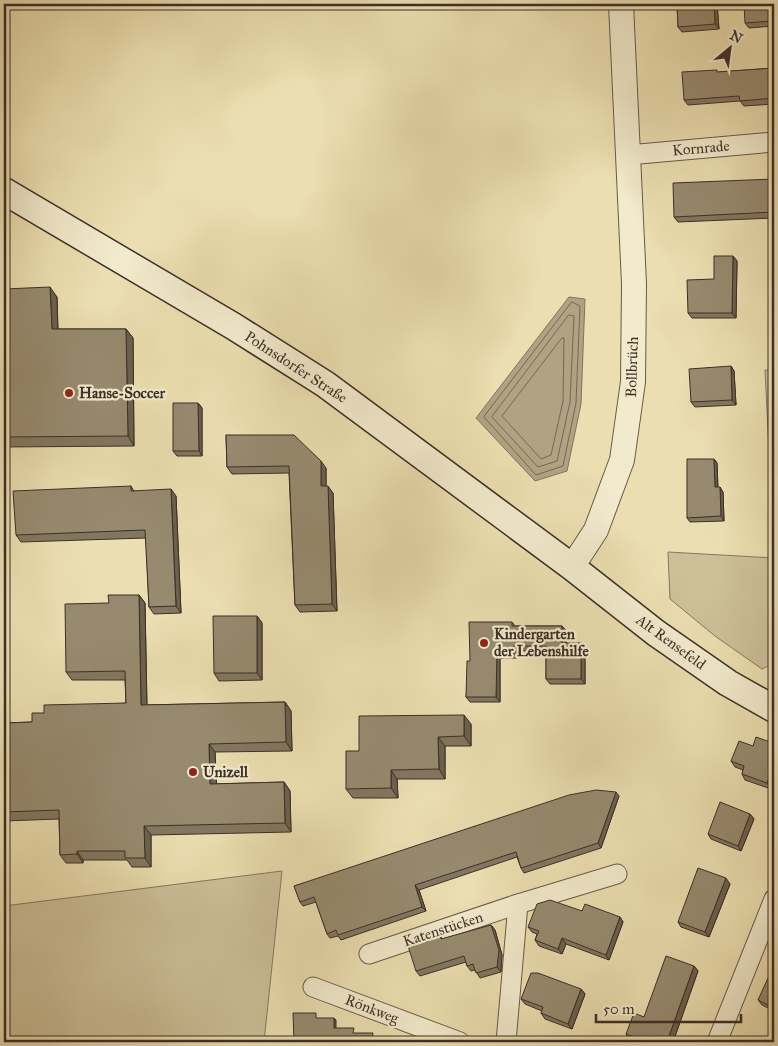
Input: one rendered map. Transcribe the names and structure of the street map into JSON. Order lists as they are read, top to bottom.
{
  "streets": {
    "main road": ["Pohnsdorfer Straße", "Alt Rensefeld"],
    "street": [
      "Kornrade",
      "Bollbrüch",
      "Katenstücken",
      "Rönkweg"
    ]
  },
  "crossings": [
    ["Kornrade", "Bollbrüch"],
    ["Pohnsdorfer Straße", "Bollbrüch"],
    ["Pohnsdorfer Straße", "Alt Rensefeld"],
    ["Bollbrüch", "Alt Rensefeld"]
  ],
  "places": ["Hanse-Soccer", "Kindergarten der Lebenshilfe", "Unizell"],
  "scale_bar": "50 m",
  "north": "top right"
}
